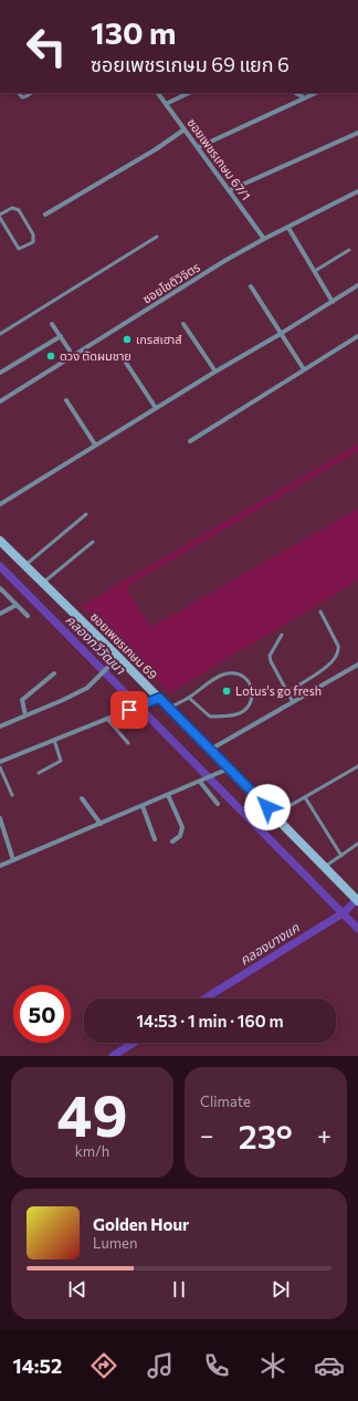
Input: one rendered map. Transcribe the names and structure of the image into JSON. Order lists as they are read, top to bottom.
{
  "streets": {
    "main road": ["ซอยเพชรเกษม 69"],
    "street": ["ซอยเพชรเกษม 67/1", "ซอยโชติวิจิตร"]
  },
  "crossings": [
    ["ซอยเพชรเกษม 67/1", "ซอยโชติวิจิตร"]
  ],
  "water": ["คลองทวีวัฒนา", "คลองบางแค"],
  "places": ["เกรสเฮาส์", "ดวง ตัดผมชาย", "Lotus's go fresh"],
  "page": {
    "turn": ["130 m", "ซอยเพชรเกษม 69 แยก 6"],
    "limit": "50",
    "trip": "14:53 · 1 min · 160 m",
    "tile": [
      ["49", "km/h"],
      "Climate"
    ],
    "heat": ["−", "23°", "+"],
    "song": ["Golden Hour", "Lumen"],
    "tabs": "14:52"
  }
}
